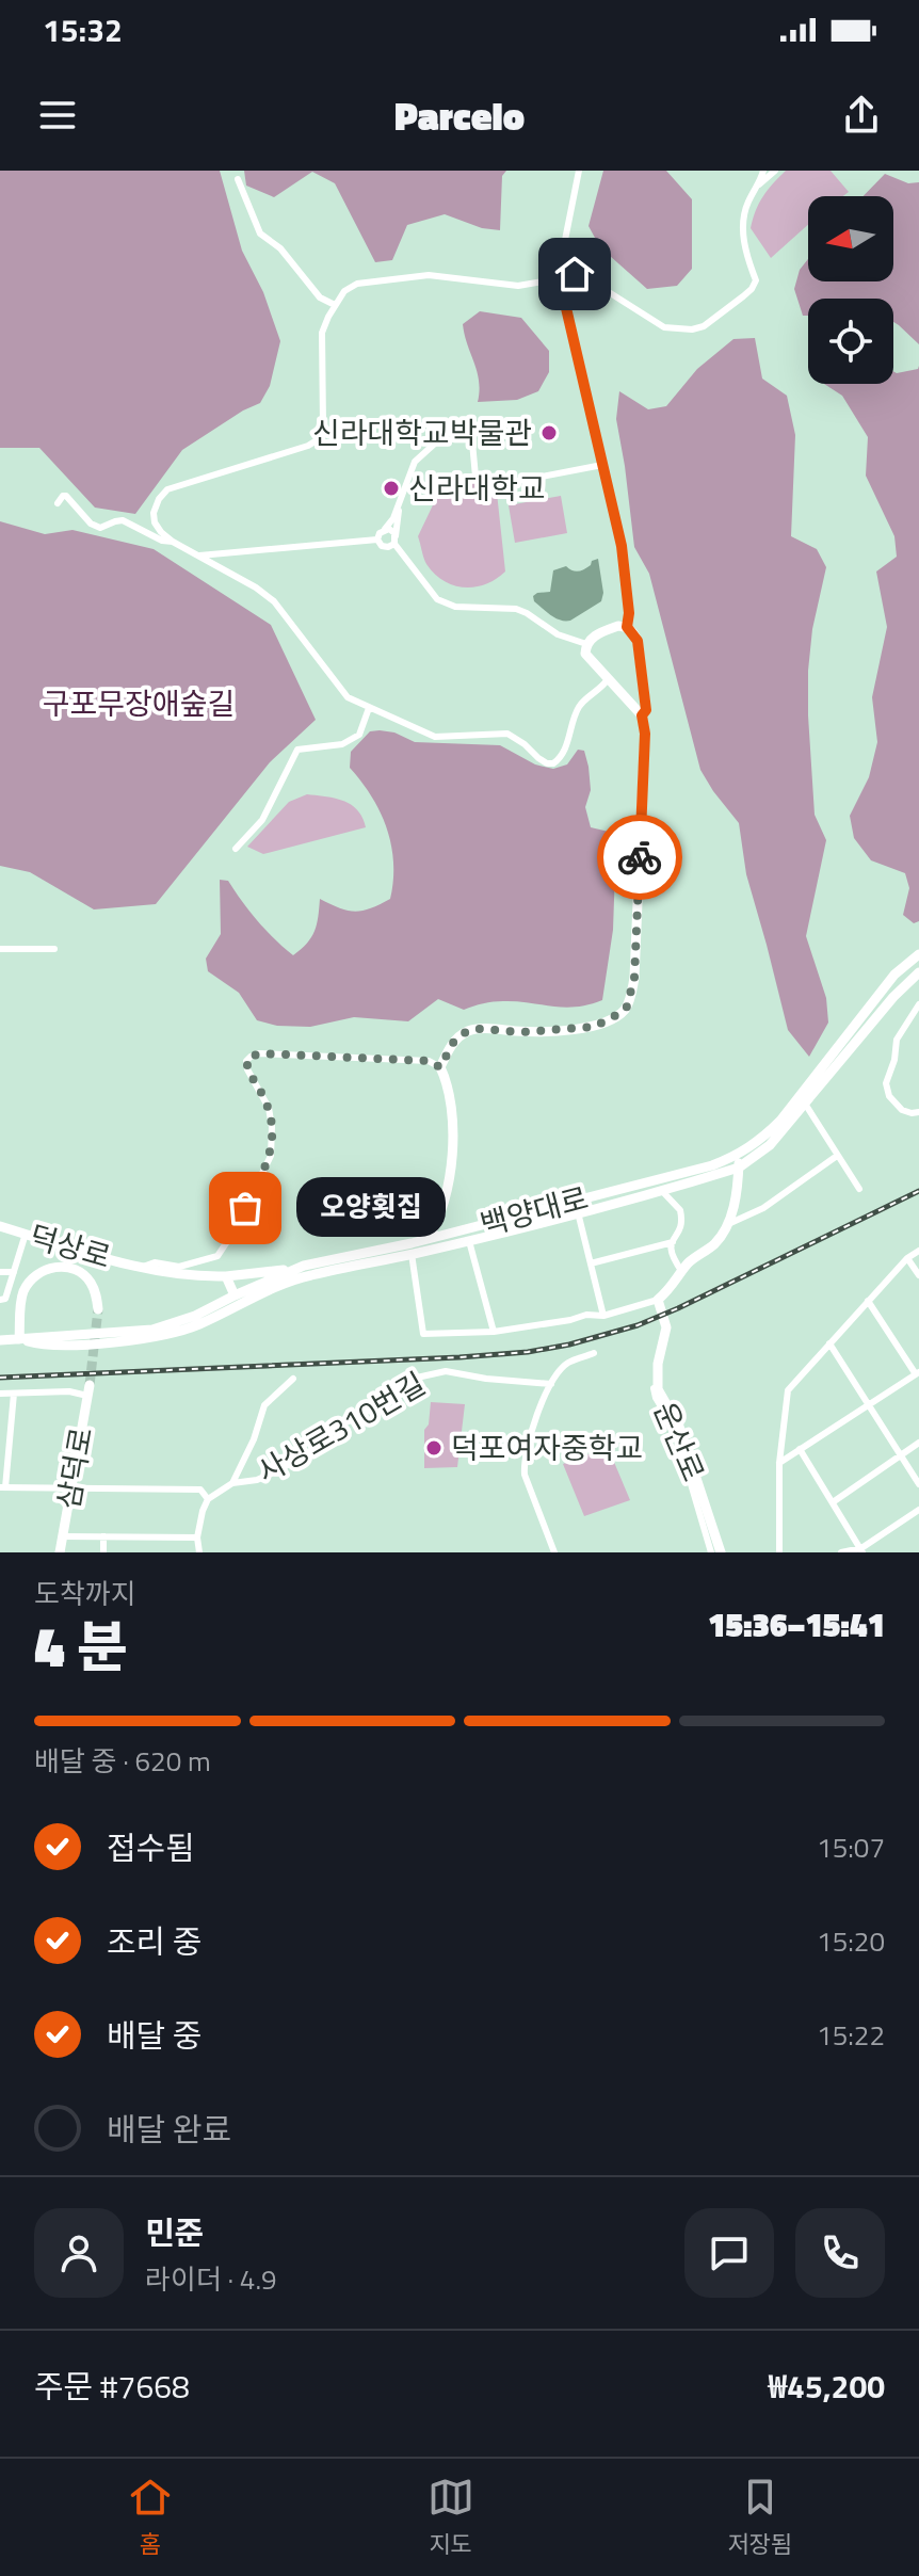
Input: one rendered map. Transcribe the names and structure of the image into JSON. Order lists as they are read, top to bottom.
{
  "streets": {
    "main road": [
      "백양대로",
      "덕상로",
      "운산로",
      "삼덕로"
    ],
    "street": ["사상로310번길"]
  },
  "crossings": [
    ["백양대로", "덕상로"]
  ],
  "parks": ["구포무장애숲길"],
  "places": [
    "신라대학교박물관",
    "신라대학교",
    "오양횟집",
    "덕포여자중학교"
  ],
  "north": "left",
  "page": {
    "status": "15:32",
    "header": "Parcelo",
    "bubble": "오양횟집",
    "heading": ["4 분", "도착까지", "15:36–15:41"],
    "panel": [
      "민준",
      "라이더 · 4.9",
      "주문 #7668",
      "₩45,200"
    ],
    "bar": "배달 중 · 620 m",
    "list": [
      ["접수됨", "15:07"],
      ["조리 중", "15:20"],
      ["배달 중", "15:22"],
      "배달 완료"
    ],
    "tabs": ["홈", "지도", "저장됨"]
  }
}
